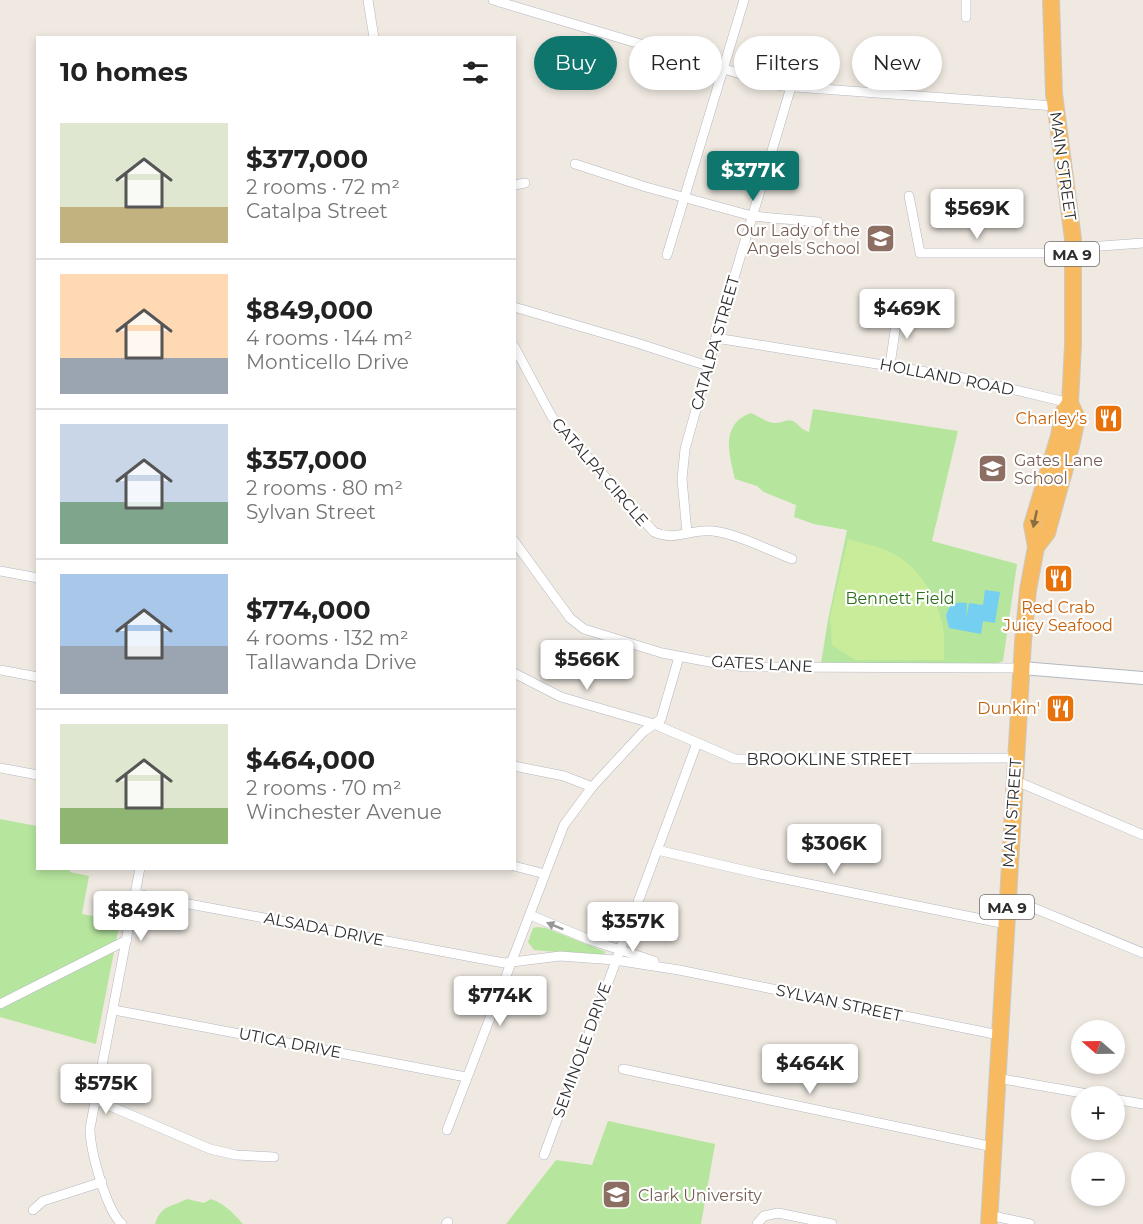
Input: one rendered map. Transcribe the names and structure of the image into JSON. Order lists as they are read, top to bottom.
{
  "streets": {
    "highway": ["MAIN STREET", "MA 9"],
    "street": [
      "CATALPA STREET",
      "HOLLAND ROAD",
      "CATALPA CIRCLE",
      "GATES LANE",
      "BROOKLINE STREET",
      "ALSADA DRIVE",
      "SYLVAN STREET",
      "UTICA DRIVE",
      "SEMINOLE DRIVE"
    ]
  },
  "crossings": [
    ["MAIN STREET", "HOLLAND ROAD"],
    ["MAIN STREET", "GATES LANE"],
    ["MAIN STREET", "BROOKLINE STREET"],
    ["MAIN STREET", "SYLVAN STREET"],
    ["CATALPA STREET", "HOLLAND ROAD"],
    ["CATALPA STREET", "CATALPA CIRCLE"],
    ["BROOKLINE STREET", "SEMINOLE DRIVE"],
    ["ALSADA DRIVE", "SYLVAN STREET"],
    ["SYLVAN STREET", "SEMINOLE DRIVE"]
  ],
  "parks": ["Bennett Field"],
  "places": {
    "school or university": ["Our Lady of the Angels School", "Gates Lane School", "Clark University"],
    "restaurant": ["Charley's", "Red Crab Juicy Seafood", "Dunkin'"]
  },
  "north": "left",
  "page": {
    "chip": [
      "Buy",
      "Rent",
      "Filters",
      "New"
    ],
    "heading": "10 homes",
    "list": [
      {
        "name": "$377,000",
        "note": "2 rooms · 72 m² · Catalpa Street"
      },
      {
        "name": "$849,000",
        "note": "4 rooms · 144 m² · Monticello Drive"
      },
      {
        "name": "$357,000",
        "note": "2 rooms · 80 m² · Sylvan Street"
      },
      {
        "name": "$774,000",
        "note": "4 rooms · 132 m² · Tallawanda Drive"
      },
      {
        "name": "$464,000",
        "note": "2 rooms · 70 m² · Winchester Avenue"
      }
    ],
    "price": [
      "$377K",
      "$569K",
      "$469K",
      "$566K",
      "$306K",
      "$849K",
      "$357K",
      "$774K",
      "$464K",
      "$575K"
    ],
    "map_buttons": ["+", "−"]
  }
}
